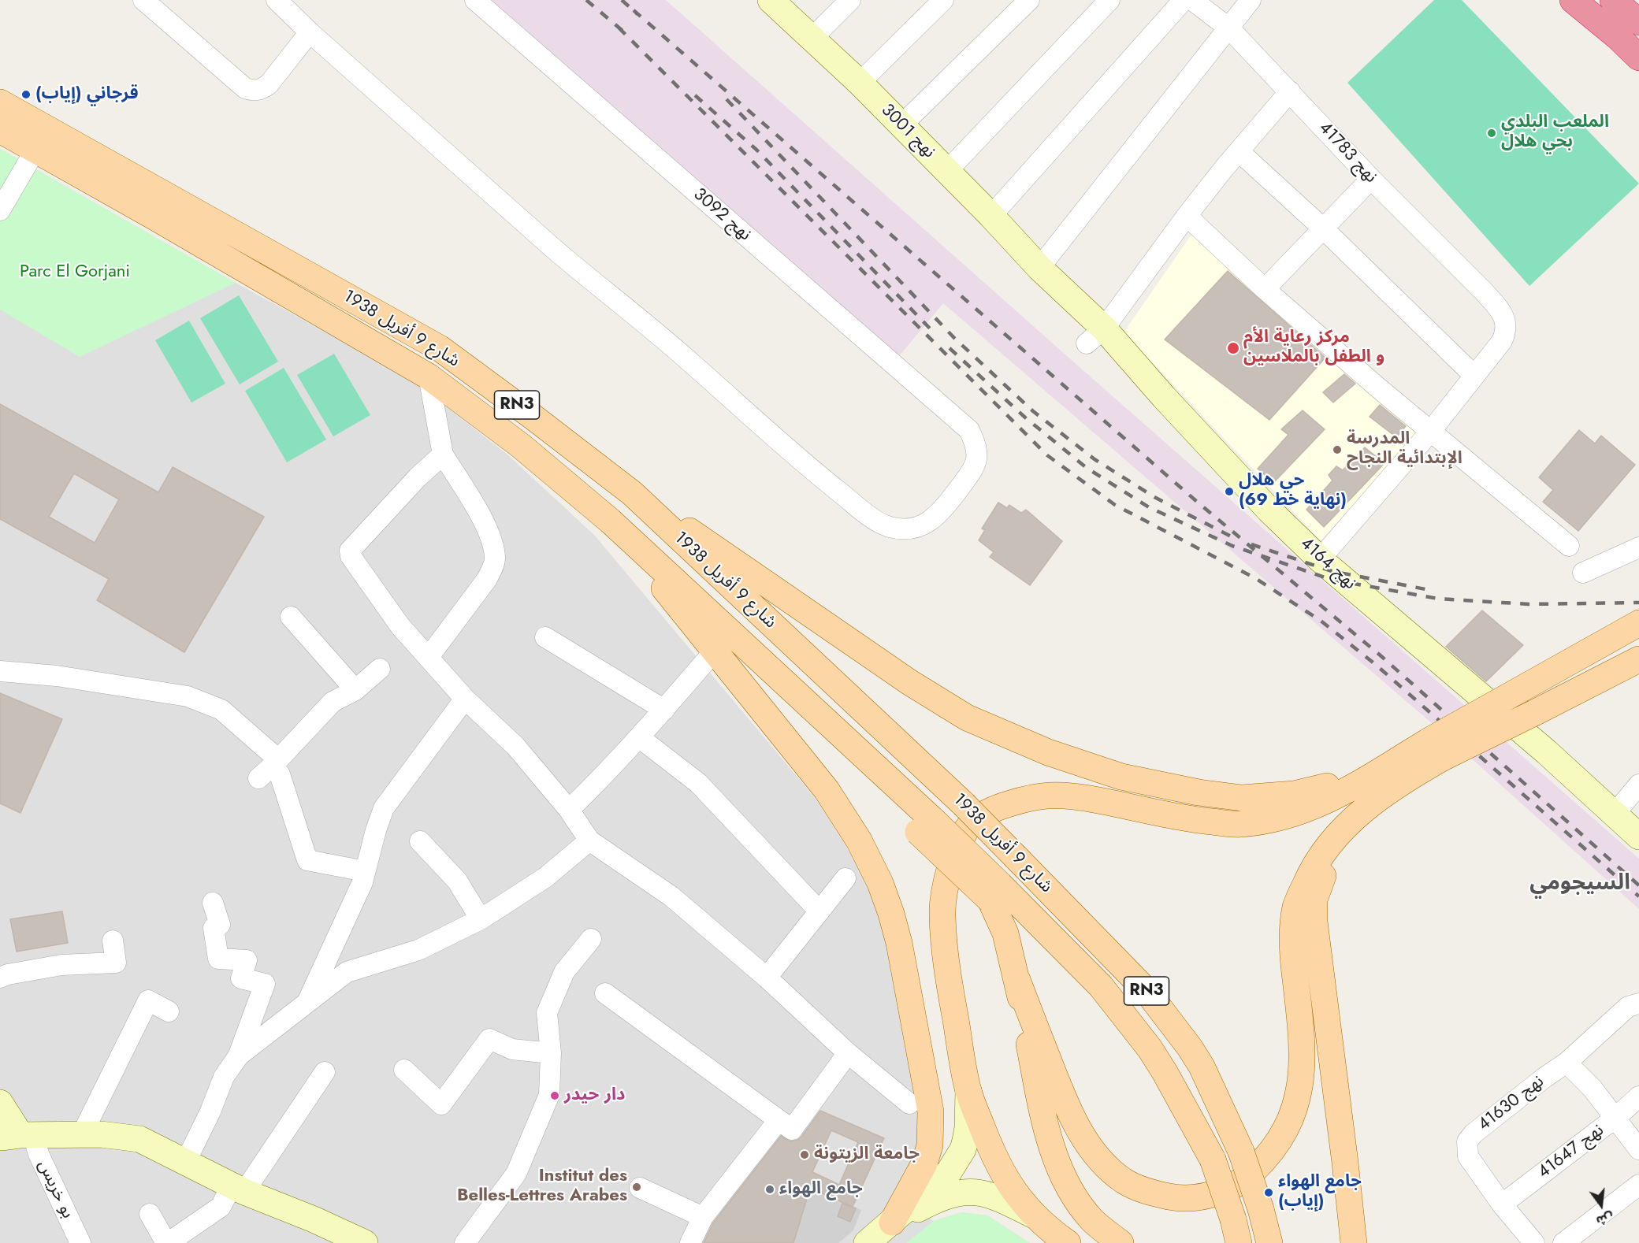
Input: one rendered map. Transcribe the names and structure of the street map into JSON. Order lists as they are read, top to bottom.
{
  "streets": {
    "main road": ["شارع 9 أفريل 1938", "RN3"],
    "street": [
      "نهج 3001",
      "نهج 41783",
      "نهج 3092",
      "نهج 4164",
      "نهج 41630",
      "نهج 41647",
      "بو خريس"
    ]
  },
  "crossings": [
    ["نهج 3001", "نهج 4164"],
    ["نهج 41630", "نهج 41647"]
  ],
  "districts": ["السيجومي"],
  "parks": ["Parc El Gorjani"],
  "places": [
    "قرجاني (إياب)",
    "الملعب البلدي بحي هلال",
    "مركز رعاية الأم و الطفل بالملاسين",
    "المدرسة الإبتدائية النجاح",
    "حي هلال (نهاية خط 69)",
    "دار حيدر",
    "جامعة الزيتونة",
    "Institut des Belles-Lettres Arabes",
    "جامع الهواء",
    "جامع الهواء (إياب)"
  ],
  "north": "bottom"
}
